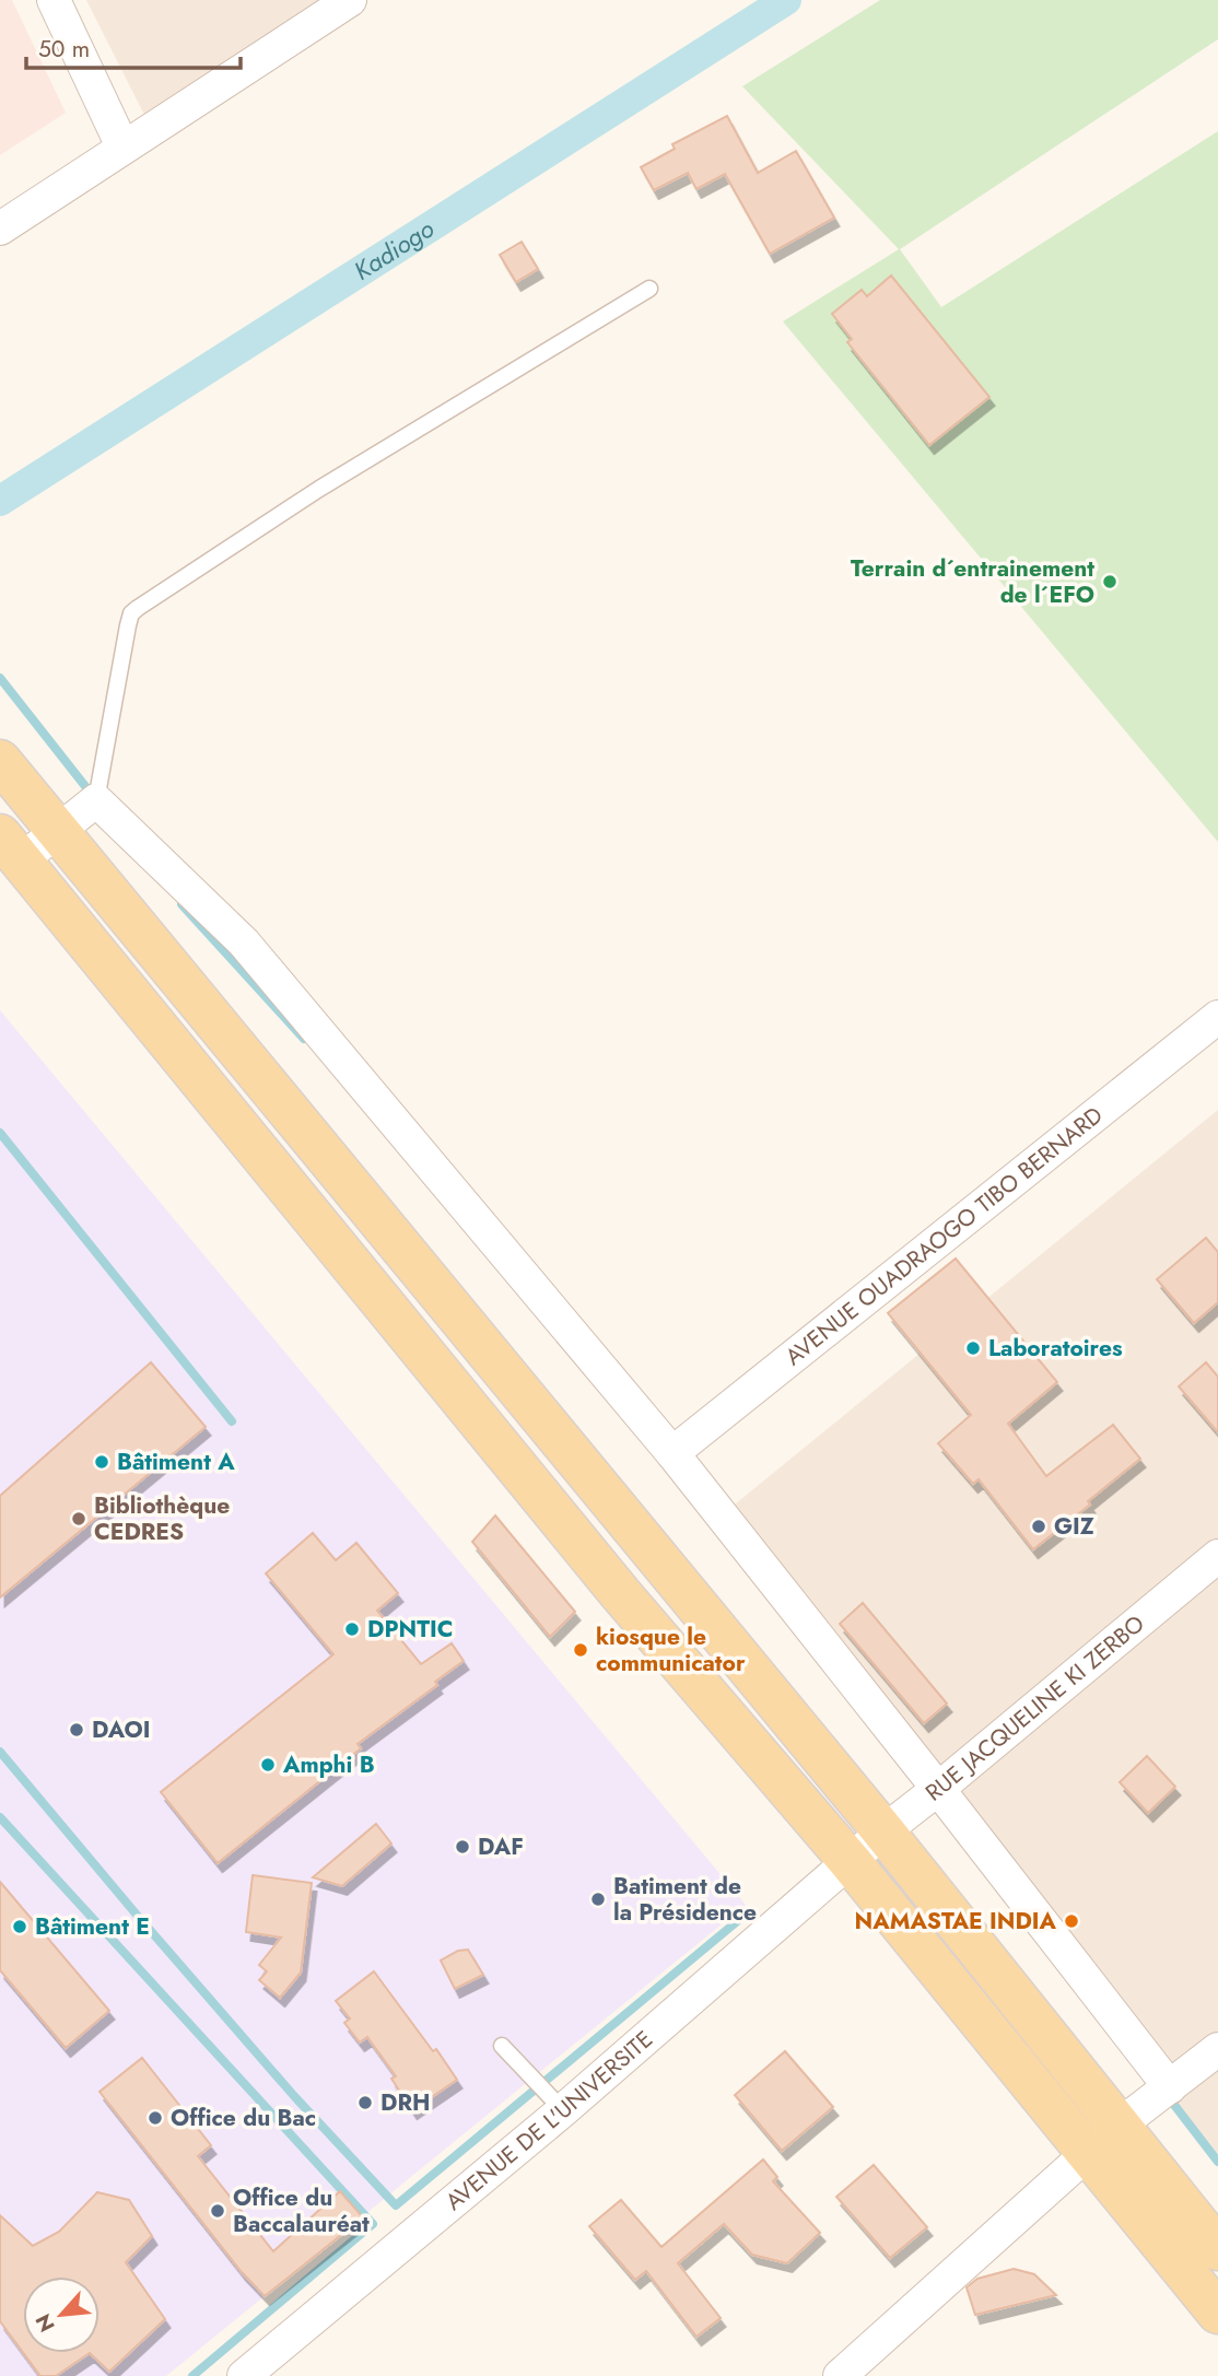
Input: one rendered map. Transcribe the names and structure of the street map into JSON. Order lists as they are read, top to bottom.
{
  "streets": {
    "street": ["AVENUE OUADRAOGO TIBO BERNARD", "RUE JACQUELINE KI ZERBO", "AVENUE DE L'UNIVERSITE"]
  },
  "crossings": [
    ["RUE JACQUELINE KI ZERBO", "AVENUE DE L'UNIVERSITE"]
  ],
  "water": ["Kadiogo"],
  "places": [
    "Terrain d´entrainement de l´EFO",
    "Laboratoires",
    "Bâtiment A",
    "Bibliothèque CEDRES",
    "GIZ",
    "DPNTIC",
    "kiosque le communicator",
    "DAOI",
    "Amphi B",
    "DAF",
    "Batiment de la Présidence",
    "NAMASTAE INDIA",
    "Bâtiment E",
    "DRH",
    "Office du Bac",
    "Office du Baccalauréat"
  ],
  "scale_bar": "50 m",
  "north": "bottom left"
}
